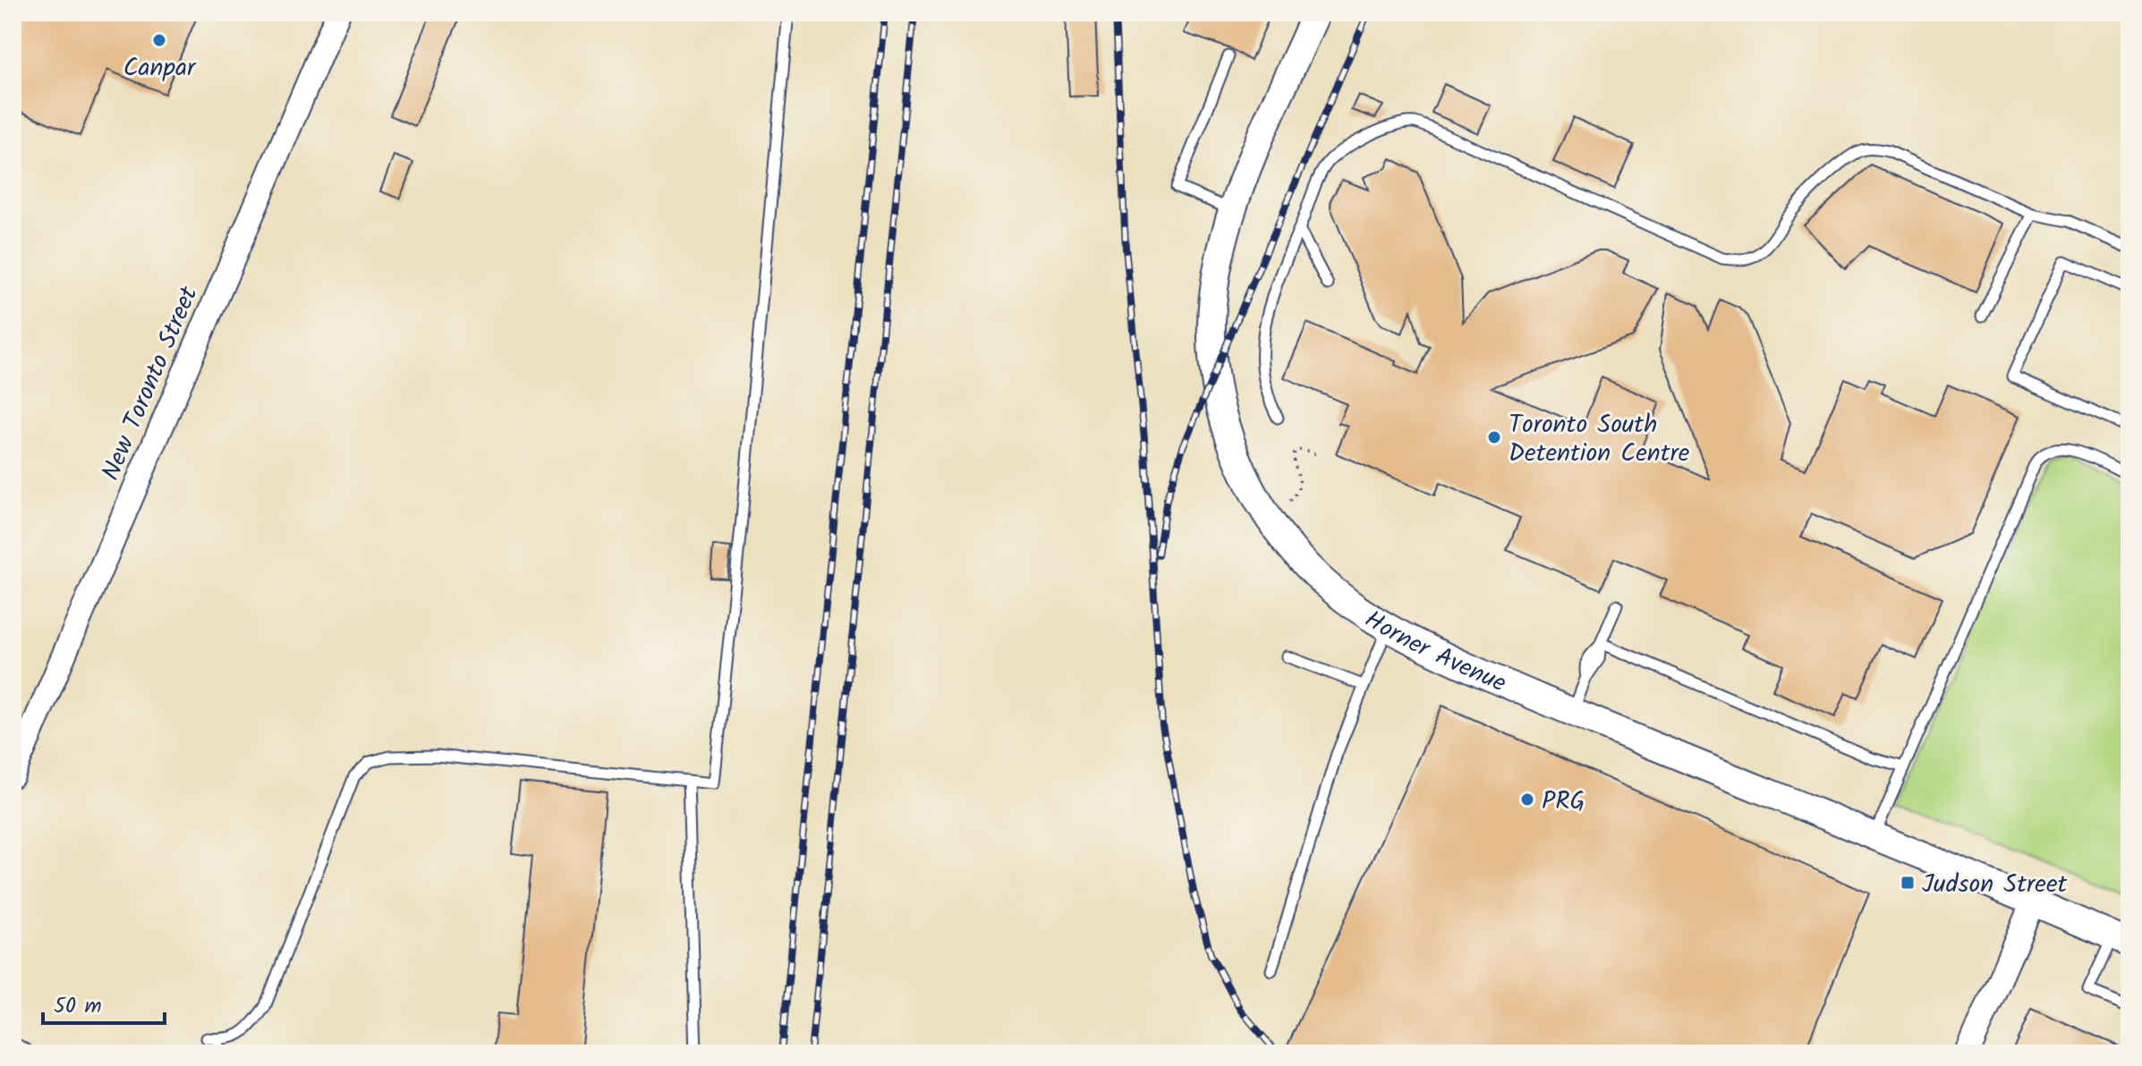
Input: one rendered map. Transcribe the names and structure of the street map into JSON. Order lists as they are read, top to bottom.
{
  "streets": {
    "main road": ["Horner Avenue"],
    "street": ["New Toronto Street"]
  },
  "places": {
    "other": ["Canpar", "Toronto South Detention Centre", "PRG"],
    "transit": ["Judson Street"]
  },
  "scale_bar": "50 m"
}
